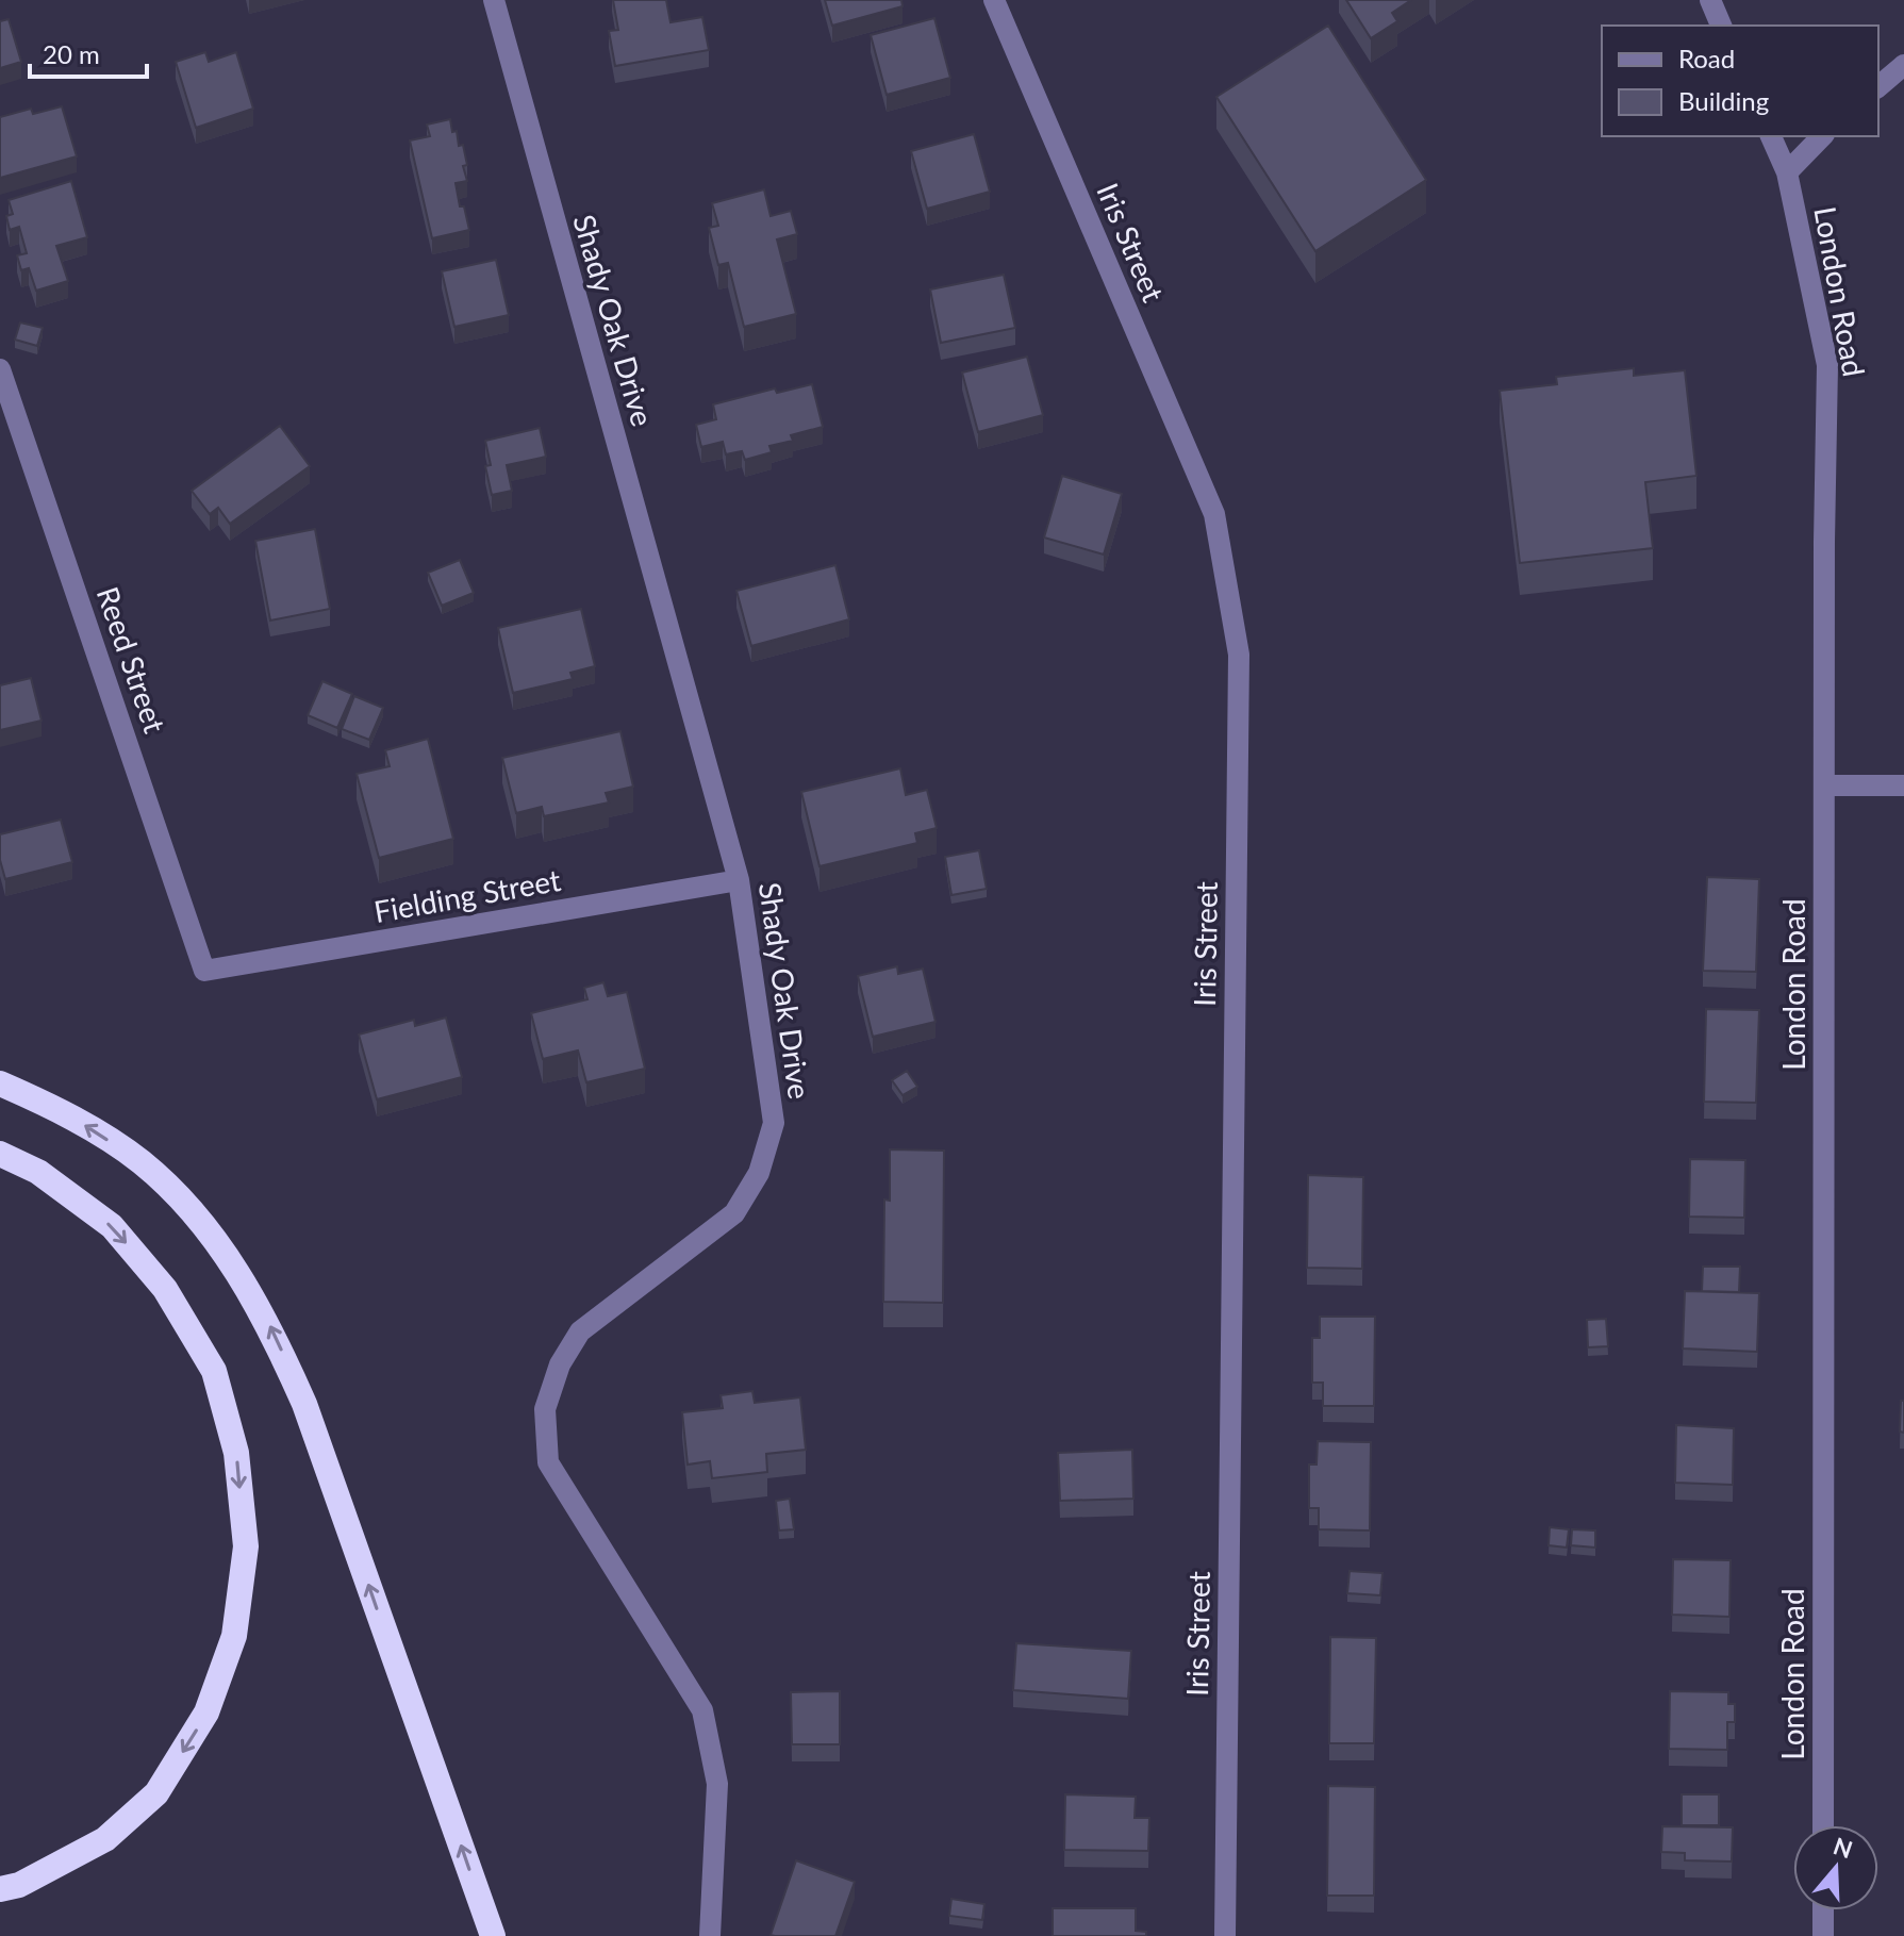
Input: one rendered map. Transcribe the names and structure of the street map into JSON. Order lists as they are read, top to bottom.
{
  "streets": {
    "street": [
      "Iris Street",
      "London Road",
      "Shady Oak Drive",
      "Reed Street",
      "Fielding Street"
    ]
  },
  "crossings": [
    ["Shady Oak Drive", "Fielding Street"],
    ["Reed Street", "Fielding Street"]
  ],
  "legend": ["Road", "Building"],
  "scale_bar": "20 m",
  "north": "top"
}
